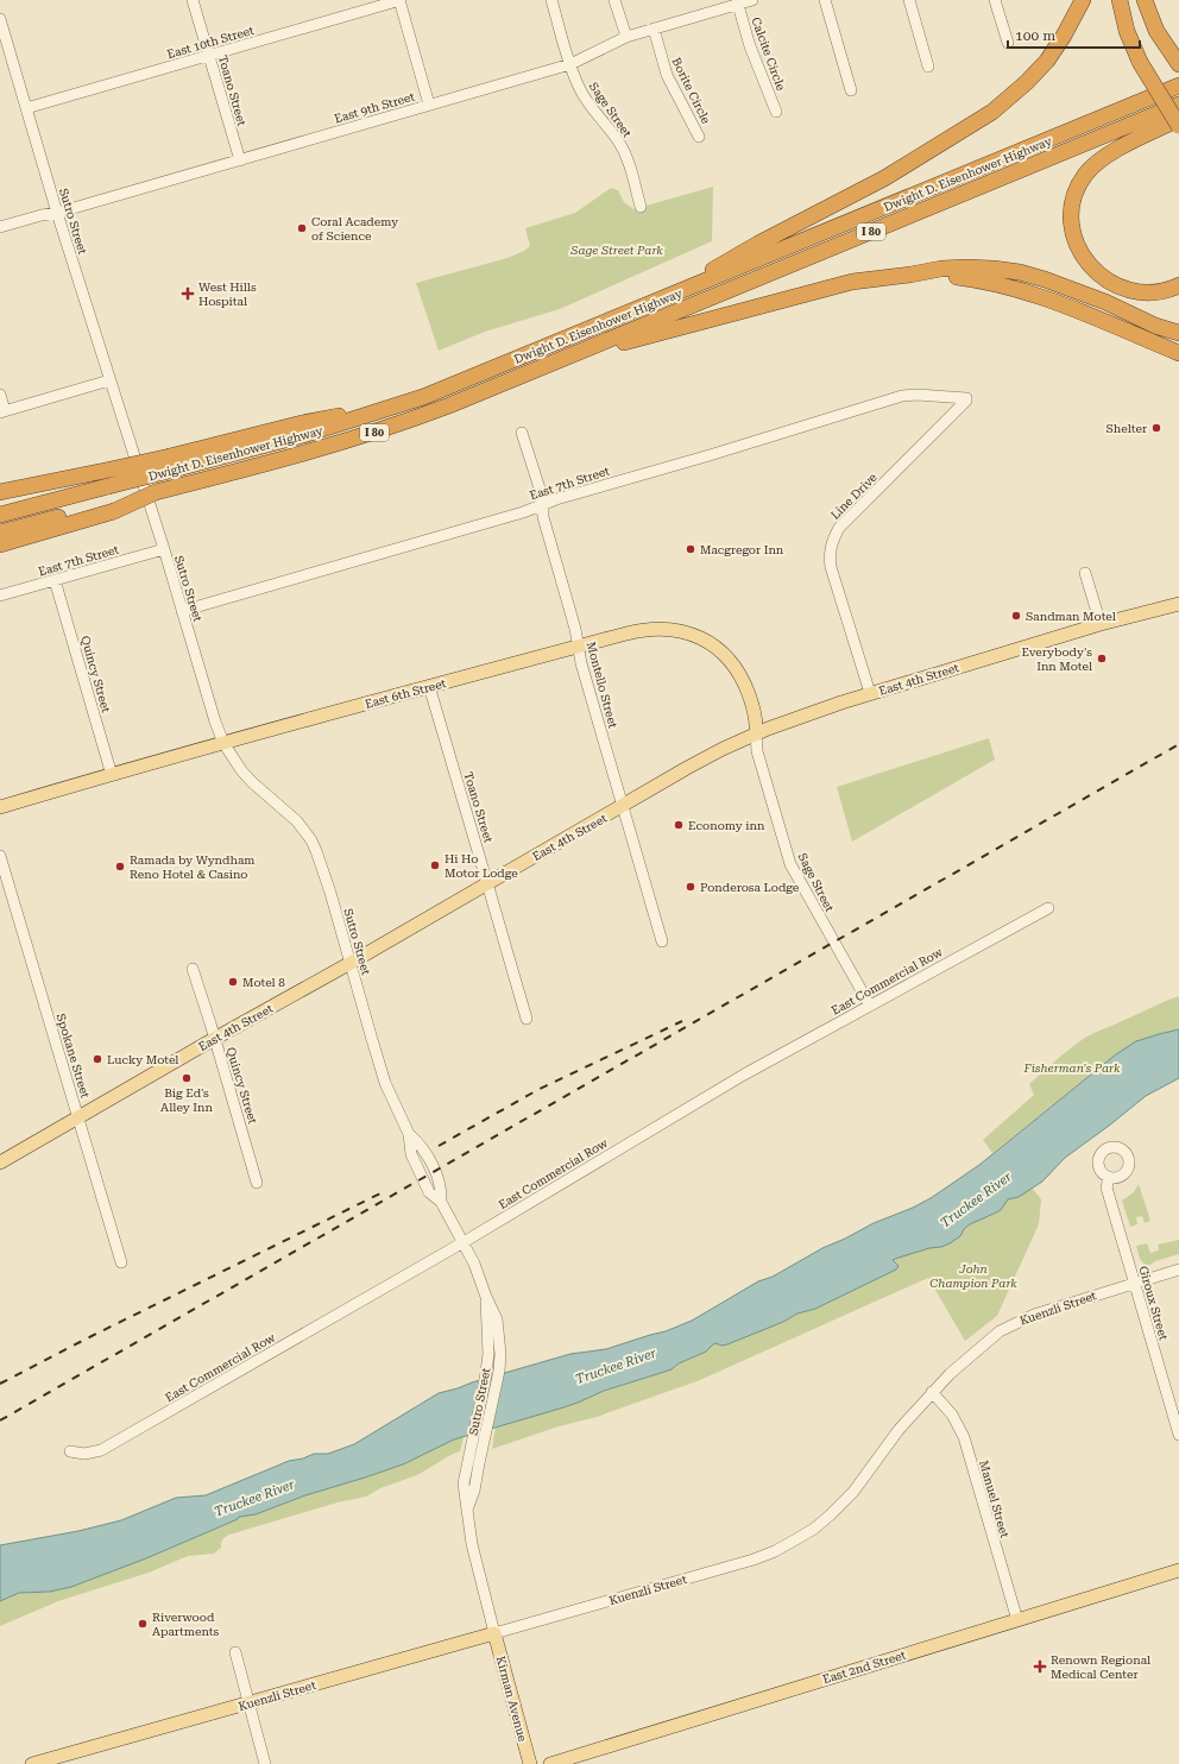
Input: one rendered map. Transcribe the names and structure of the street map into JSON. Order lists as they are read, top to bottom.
{
  "streets": {
    "highway": ["Dwight D. Eisenhower Highway", "I 80"],
    "main road": [
      "East 4th Street",
      "East 6th Street",
      "Kuenzli Street",
      "East 2nd Street",
      "Kirman Avenue"
    ],
    "street": [
      "East 10th Street",
      "Calcite Circle",
      "Toano Street",
      "Borite Circle",
      "East 9th Street",
      "Sage Street",
      "Sutro Street",
      "East 7th Street",
      "Line Drive",
      "Quincy Street",
      "Montello Street",
      "East Commercial Row",
      "Spokane Street",
      "Giroux Street",
      "Manuel Street"
    ]
  },
  "crossings": [
    ["East 10th Street", "Toano Street"],
    ["East 10th Street", "Sutro Street"],
    ["Calcite Circle", "East 9th Street"],
    ["Toano Street", "East 9th Street"],
    ["Toano Street", "East 4th Street"],
    ["Toano Street", "East 6th Street"],
    ["Borite Circle", "East 9th Street"],
    ["East 9th Street", "Sage Street"],
    ["East 9th Street", "Sutro Street"],
    ["Sage Street", "East 4th Street"],
    ["Sage Street", "East 6th Street"],
    ["Sage Street", "East Commercial Row"],
    ["Sutro Street", "East 7th Street"],
    ["Sutro Street", "East 4th Street"],
    ["Sutro Street", "East 6th Street"],
    ["Sutro Street", "East Commercial Row"],
    ["Sutro Street", "Kuenzli Street"],
    ["Sutro Street", "Kirman Avenue"],
    ["East 7th Street", "Line Drive"],
    ["East 7th Street", "Quincy Street"],
    ["East 7th Street", "Montello Street"],
    ["Line Drive", "East 4th Street"],
    ["Quincy Street", "East 4th Street"],
    ["Quincy Street", "East 6th Street"],
    ["East 4th Street", "Montello Street"],
    ["East 4th Street", "East 6th Street"],
    ["East 4th Street", "Spokane Street"],
    ["Montello Street", "East 6th Street"],
    ["Giroux Street", "Kuenzli Street"],
    ["Kuenzli Street", "Manuel Street"],
    ["Kuenzli Street", "Kirman Avenue"],
    ["Manuel Street", "East 2nd Street"]
  ],
  "water": ["Truckee River"],
  "parks": ["Sage Street Park", "Fisherman's Park", "John Champion Park"],
  "places": {
    "other": [
      "Coral Academy of Science",
      "Shelter",
      "Macgregor Inn",
      "Sandman Motel",
      "Everybody's Inn Motel",
      "Economy inn",
      "Hi Ho Motor Lodge",
      "Ramada by Wyndham Reno Hotel & Casino",
      "Ponderosa Lodge",
      "Motel 8",
      "Lucky Motel",
      "Big Ed's Alley Inn",
      "Riverwood Apartments"
    ],
    "health": ["West Hills Hospital", "Renown Regional Medical Center"]
  },
  "scale_bar": "100 m"
}
